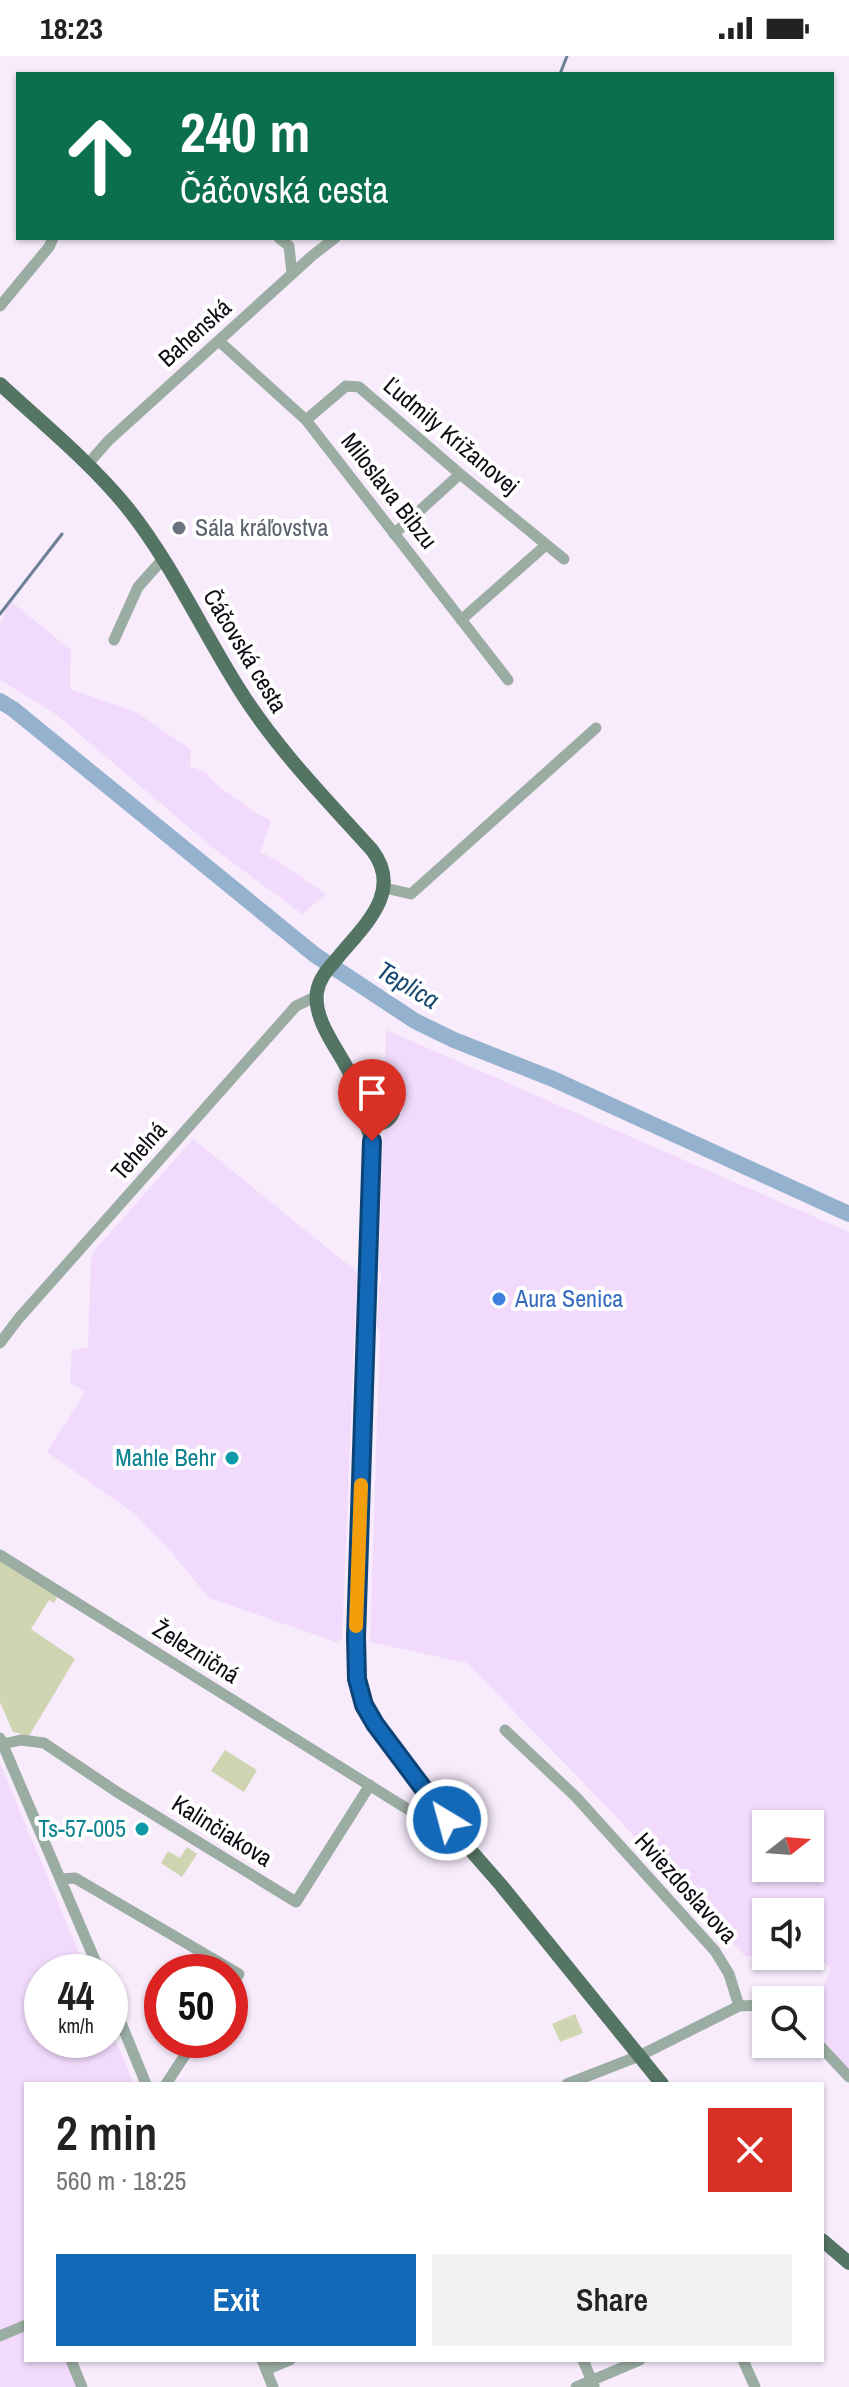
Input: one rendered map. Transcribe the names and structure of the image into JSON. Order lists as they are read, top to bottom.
{
  "streets": {
    "main road": ["Čáčovská cesta"],
    "street": [
      "Bahenská",
      "Ľudmily Križanovej",
      "Miloslava Bibzu",
      "Tehelná",
      "Železničná",
      "Kalinčiakova",
      "Hviezdoslavova"
    ]
  },
  "crossings": [
    ["Bahenská", "Miloslava Bibzu"],
    ["Bahenská", "Čáčovská cesta"],
    ["Ľudmily Križanovej", "Miloslava Bibzu"],
    ["Železničná", "Kalinčiakova"]
  ],
  "water": ["Teplica"],
  "places": [
    "Sála kráľovstva",
    "Aura Senica",
    "Mahle Behr",
    "Ts-57-005"
  ],
  "north": "right",
  "page": {
    "status": "18:23",
    "turn": ["240 m", "Čáčovská cesta"],
    "speed": "44 km/h",
    "limit": "50",
    "heading": ["2 min", "560 m · 18:25"],
    "buttons": ["Exit", "Share"]
  }
}
